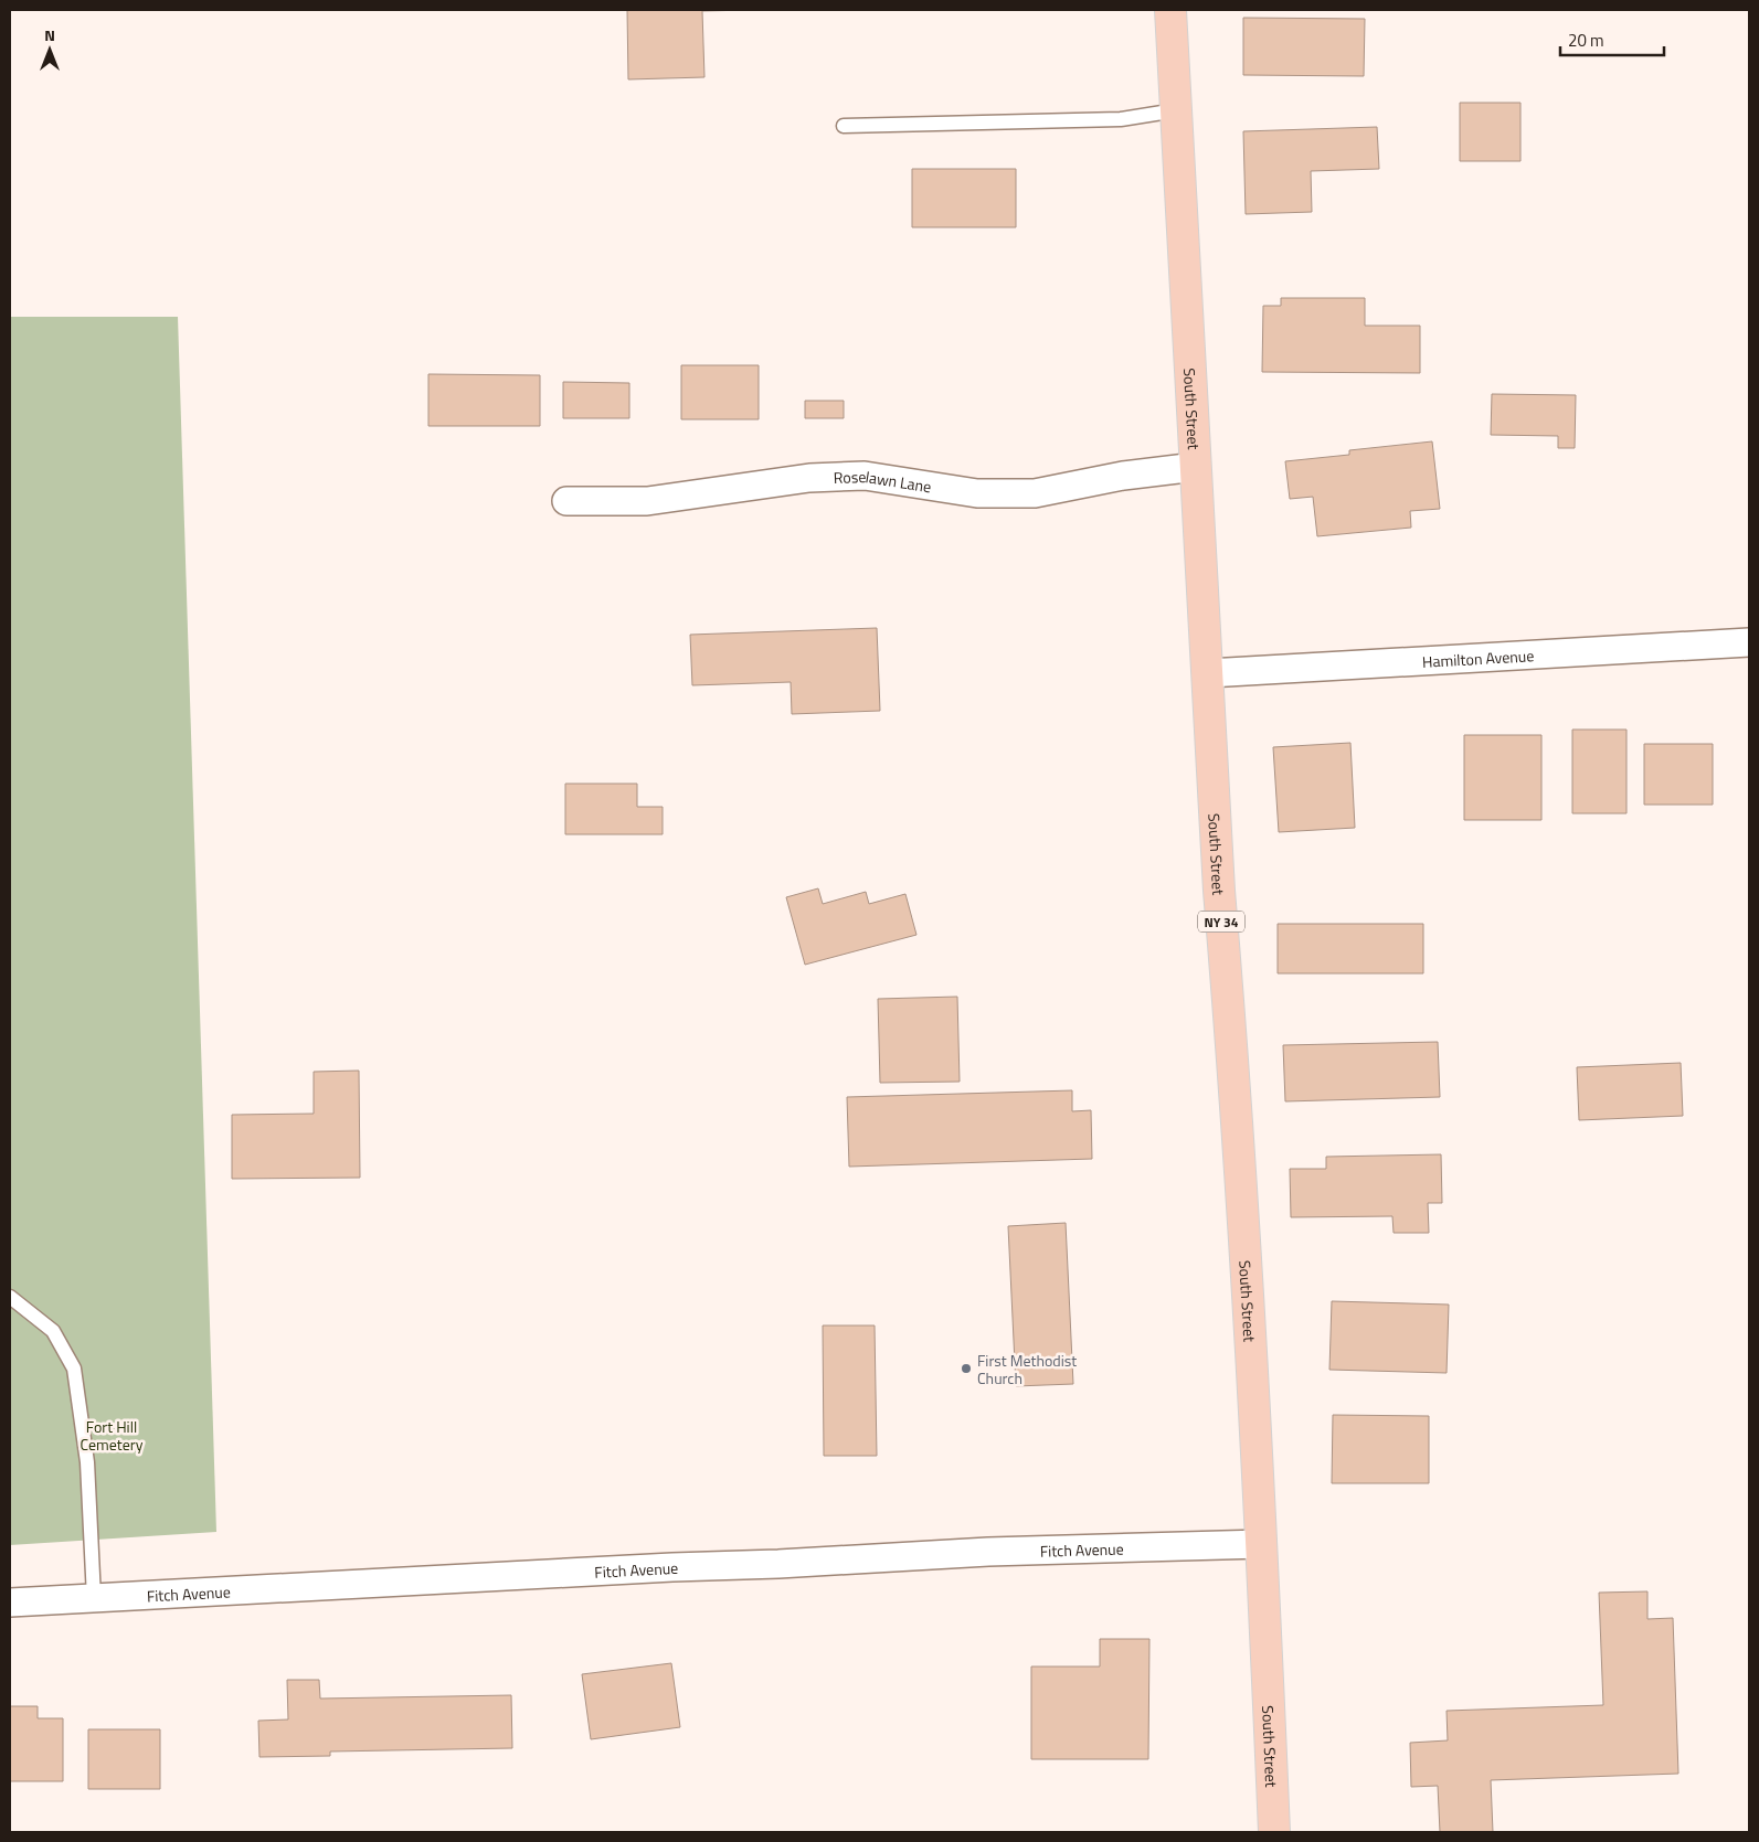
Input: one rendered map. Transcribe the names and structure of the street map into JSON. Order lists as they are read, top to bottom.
{
  "streets": {
    "main road": ["South Street", "NY 34"],
    "street": ["Roselawn Lane", "Hamilton Avenue", "Fitch Avenue"]
  },
  "crossings": [
    ["South Street", "Roselawn Lane"],
    ["South Street", "Hamilton Avenue"],
    ["South Street", "Fitch Avenue"]
  ],
  "parks": ["Fort Hill Cemetery"],
  "places": ["First Methodist Church"],
  "scale_bar": "20 m",
  "north": "top"
}
